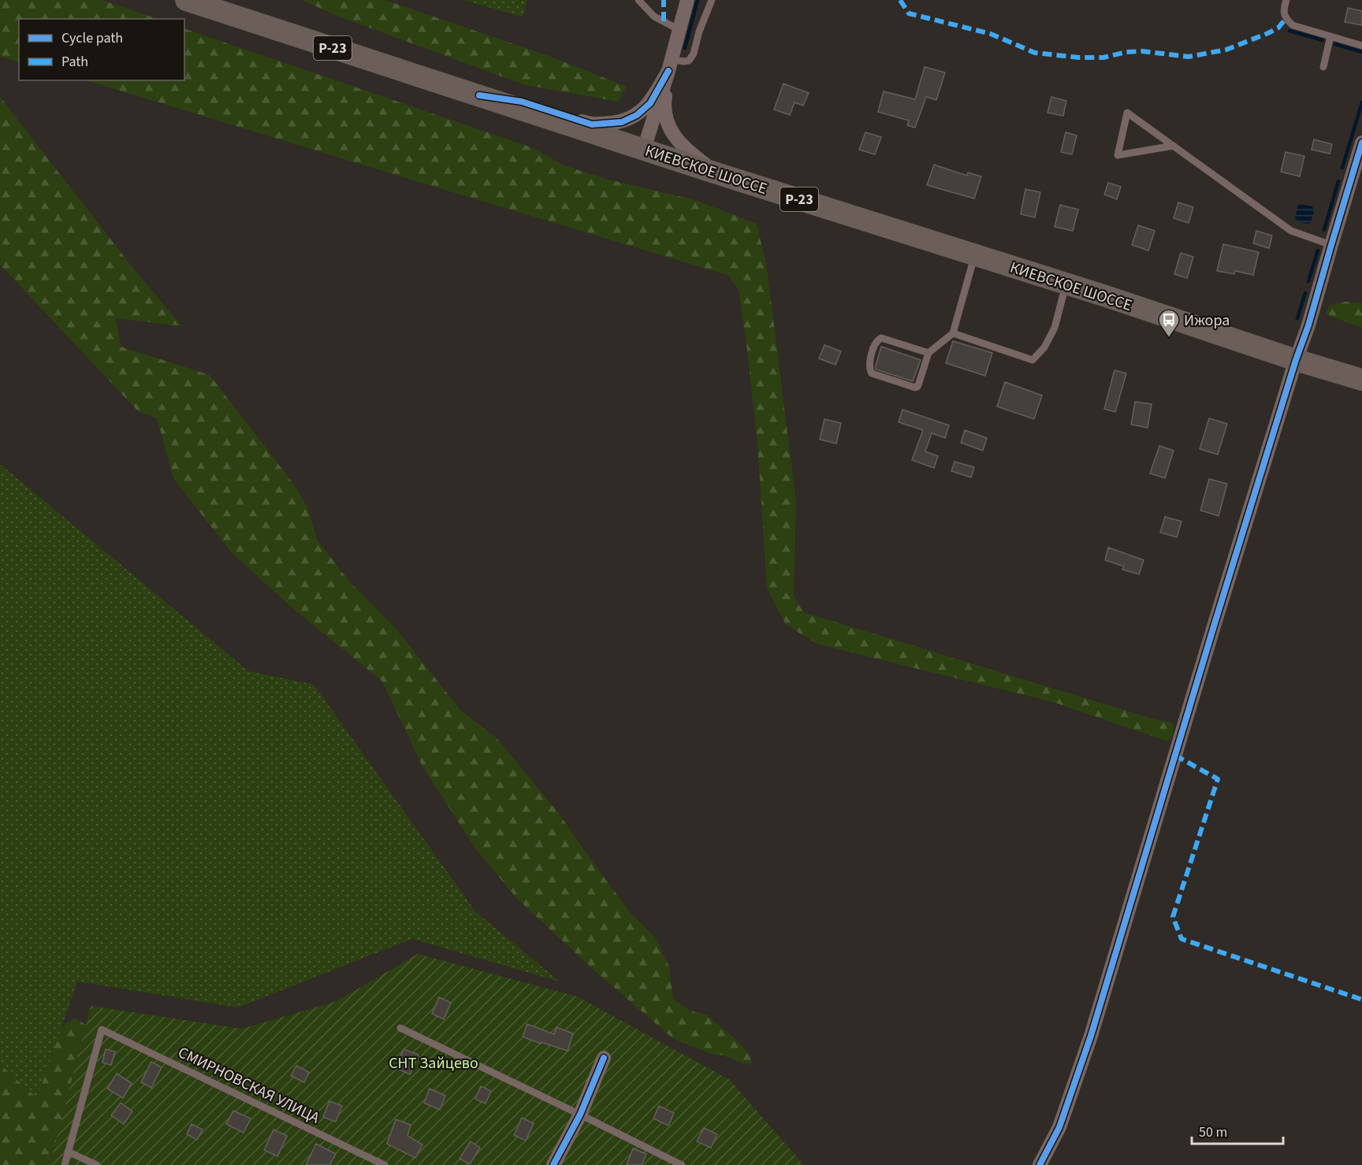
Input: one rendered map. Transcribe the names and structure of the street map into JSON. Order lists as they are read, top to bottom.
{
  "streets": {
    "main road": ["Р-23", "КИЕВСКОЕ ШОССЕ"],
    "lane": ["СМИРНОВСКАЯ УЛИЦА"]
  },
  "parks": ["СНТ Зайцево"],
  "places": {
    "bus stop": ["Ижора"]
  },
  "legend": ["Cycle path", "Path"],
  "scale_bar": "50 m"
}
